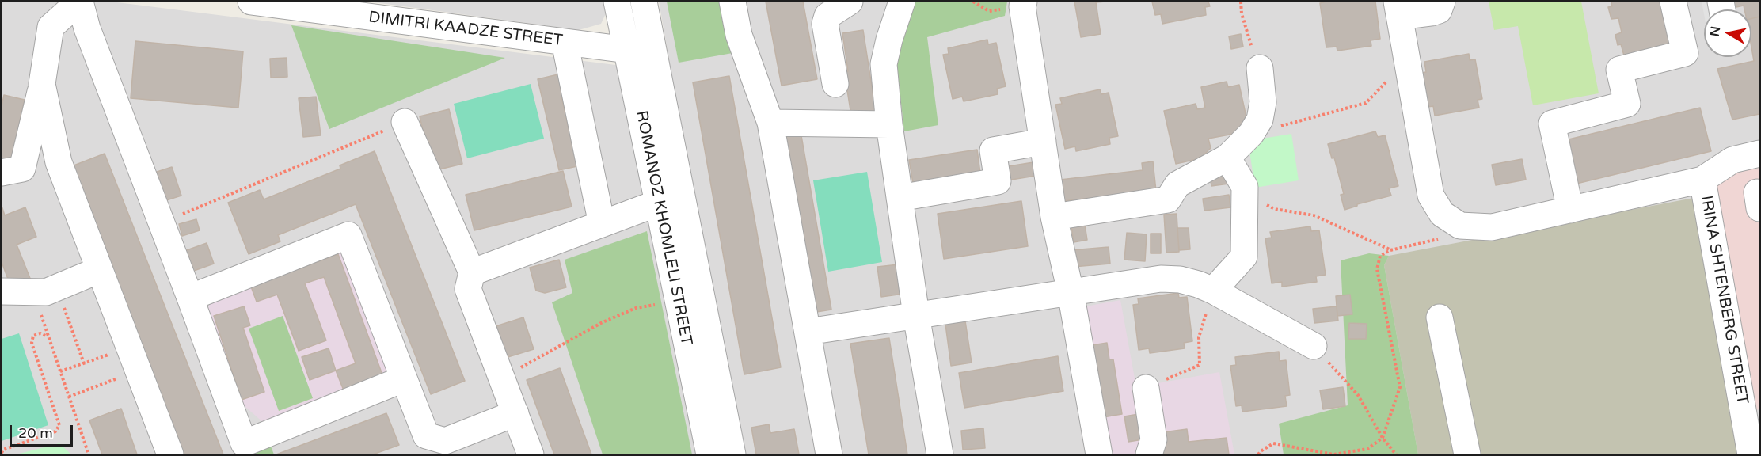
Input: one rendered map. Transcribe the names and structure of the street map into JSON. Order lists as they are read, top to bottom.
{
  "streets": {
    "street": ["DIMITRI KAADZE STREET", "ROMANOZ KHOMLELI STREET", "IRINA SHTENBERG STREET"]
  },
  "crossings": [
    ["DIMITRI KAADZE STREET", "ROMANOZ KHOMLELI STREET"]
  ],
  "scale_bar": "20 m",
  "north": "left"
}
